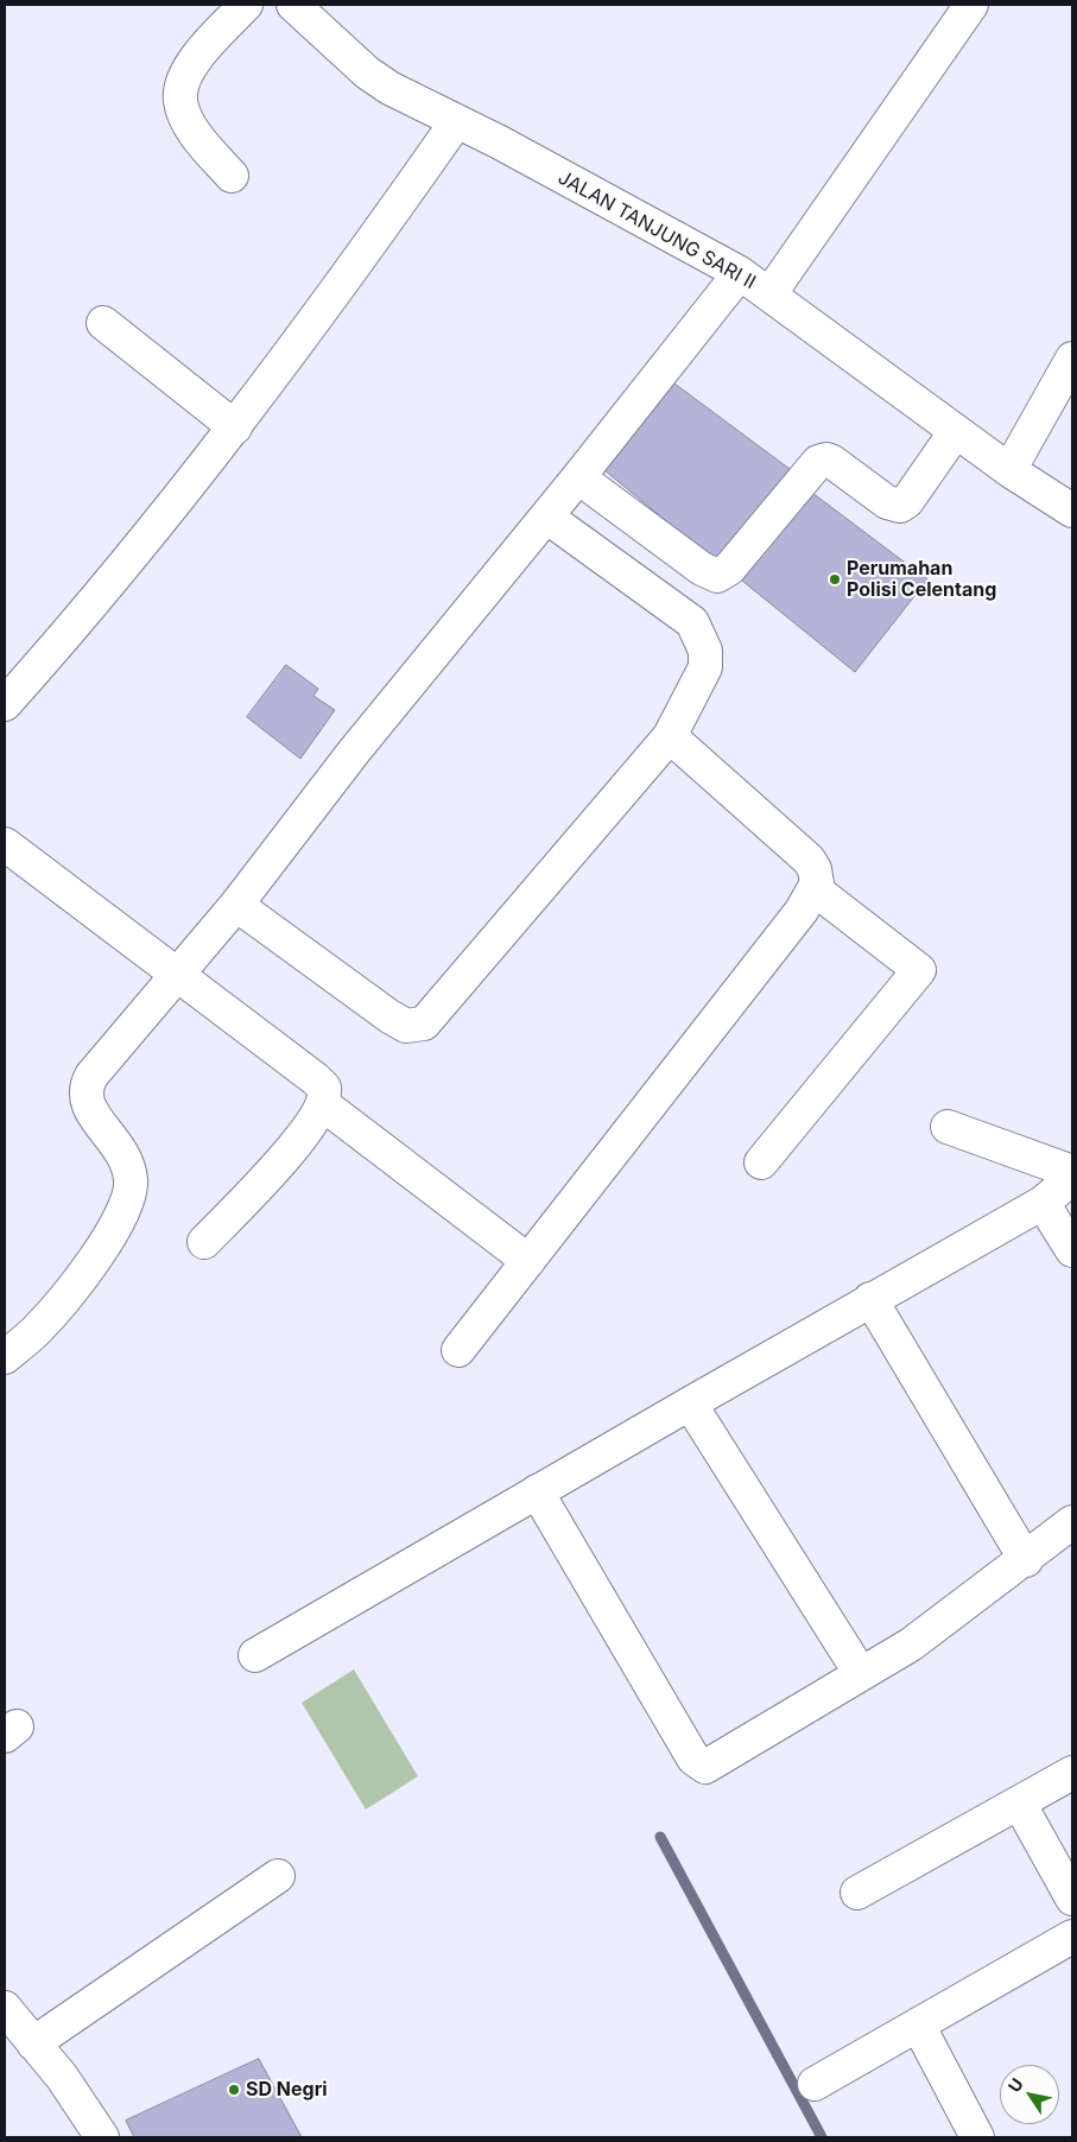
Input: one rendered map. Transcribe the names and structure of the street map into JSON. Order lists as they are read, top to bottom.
{
  "streets": {
    "street": ["JALAN TANJUNG SARI II"]
  },
  "places": ["Perumahan Polisi Celentang", "SD Negri"],
  "north": "top left"
}
